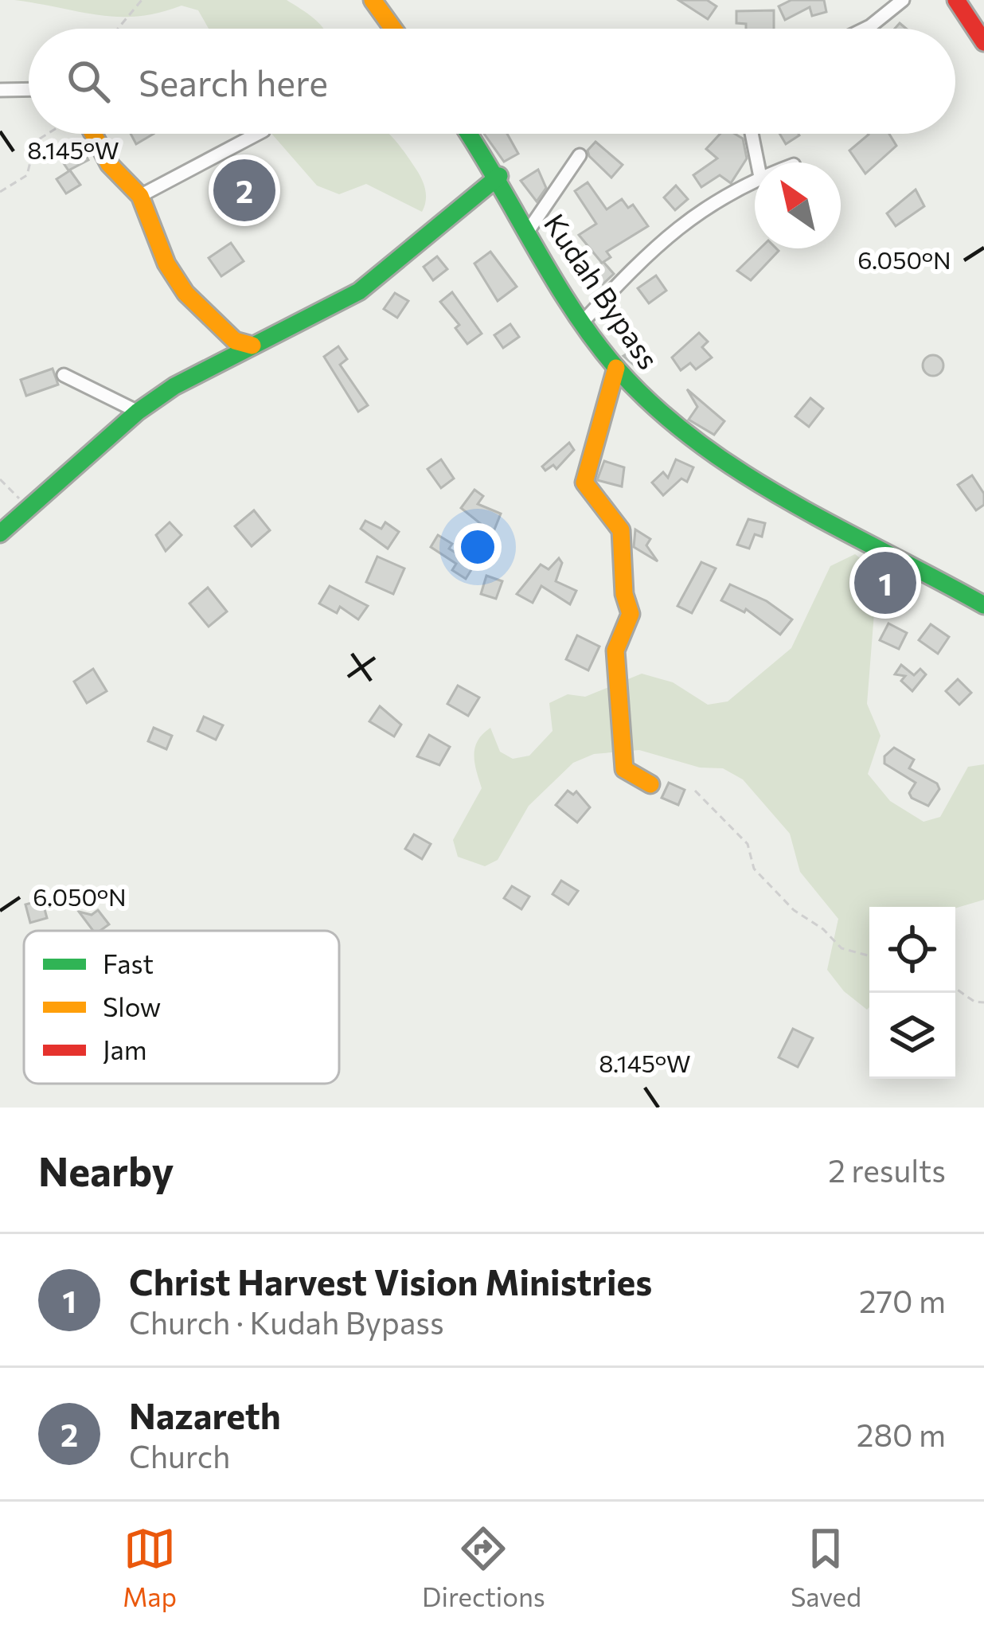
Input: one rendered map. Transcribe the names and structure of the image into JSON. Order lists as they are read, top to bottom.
{
  "streets": {
    "main road": ["Kudah Bypass"]
  },
  "legend": ["Fast", "Slow", "Jam"],
  "north": "top left",
  "page": {
    "search": "Search here",
    "pins": ["2", "1"],
    "heading": ["Nearby", "2 results"],
    "list": [
      {
        "mark": "1",
        "name": "Christ Harvest Vision Ministries",
        "note": "Church · Kudah Bypass",
        "value": "270 m"
      },
      {
        "mark": "2",
        "name": "Nazareth",
        "note": "Church",
        "value": "280 m"
      }
    ],
    "nav": ["Map", "Directions", "Saved"]
  },
  "coordinates": ["8.145°W", "6.050°N"]
}
